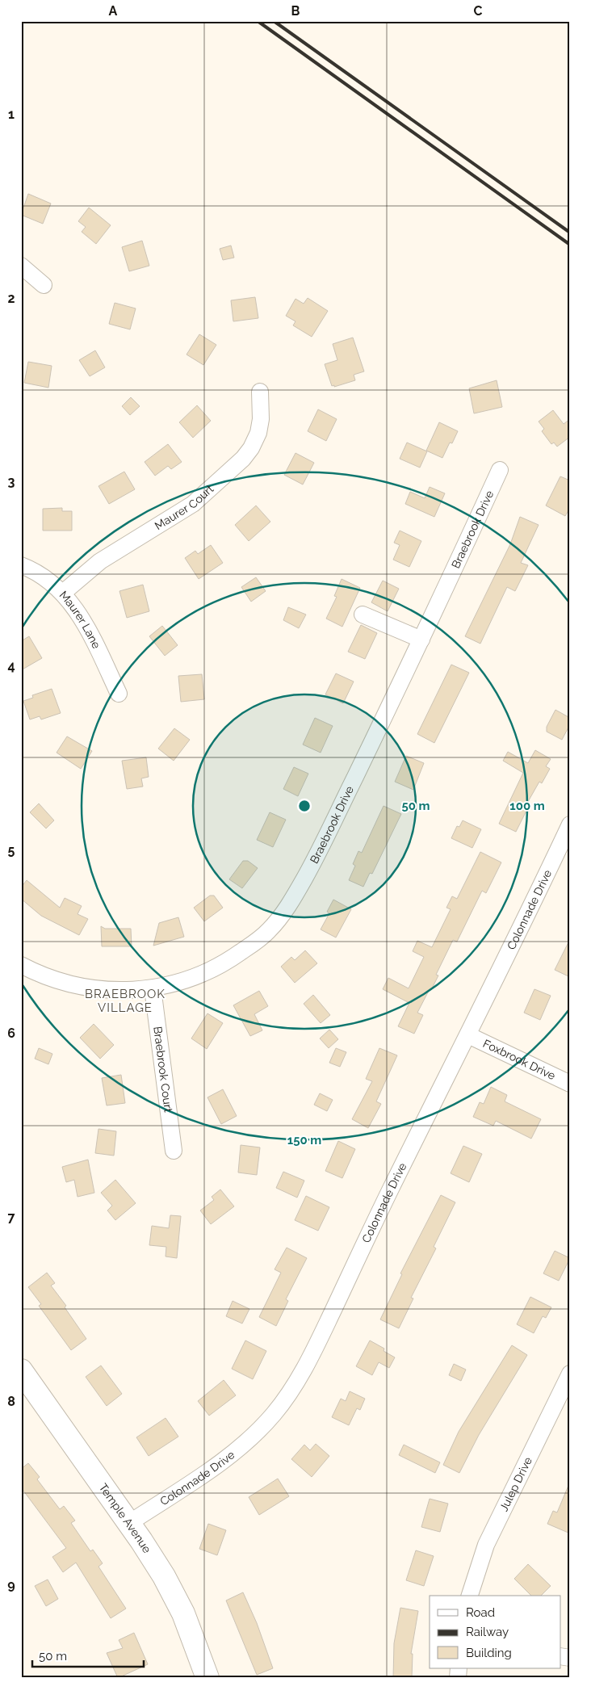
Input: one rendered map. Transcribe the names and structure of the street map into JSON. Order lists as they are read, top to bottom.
{
  "streets": {
    "street": [
      "Maurer Court",
      "Braebrook Drive",
      "Maurer Lane",
      "Colonnade Drive",
      "Foxbrook Drive",
      "Braebrook Court",
      "Julep Drive",
      "Temple Avenue"
    ]
  },
  "crossings": [
    ["Maurer Court", "Maurer Lane"],
    ["Braebrook Drive", "Braebrook Court"],
    ["Colonnade Drive", "Foxbrook Drive"],
    ["Colonnade Drive", "Temple Avenue"]
  ],
  "districts": ["BRAEBROOK VILLAGE"],
  "legend": ["Road", "Railway", "Building"],
  "scale_bar": "50 m",
  "grid": {
    "columns": ["A", "B", "C"],
    "rows": [
      "1",
      "2",
      "3",
      "4",
      "5",
      "6",
      "7",
      "8",
      "9"
    ]
  },
  "rings": ["50 m", "100 m", "150 m"]
}
